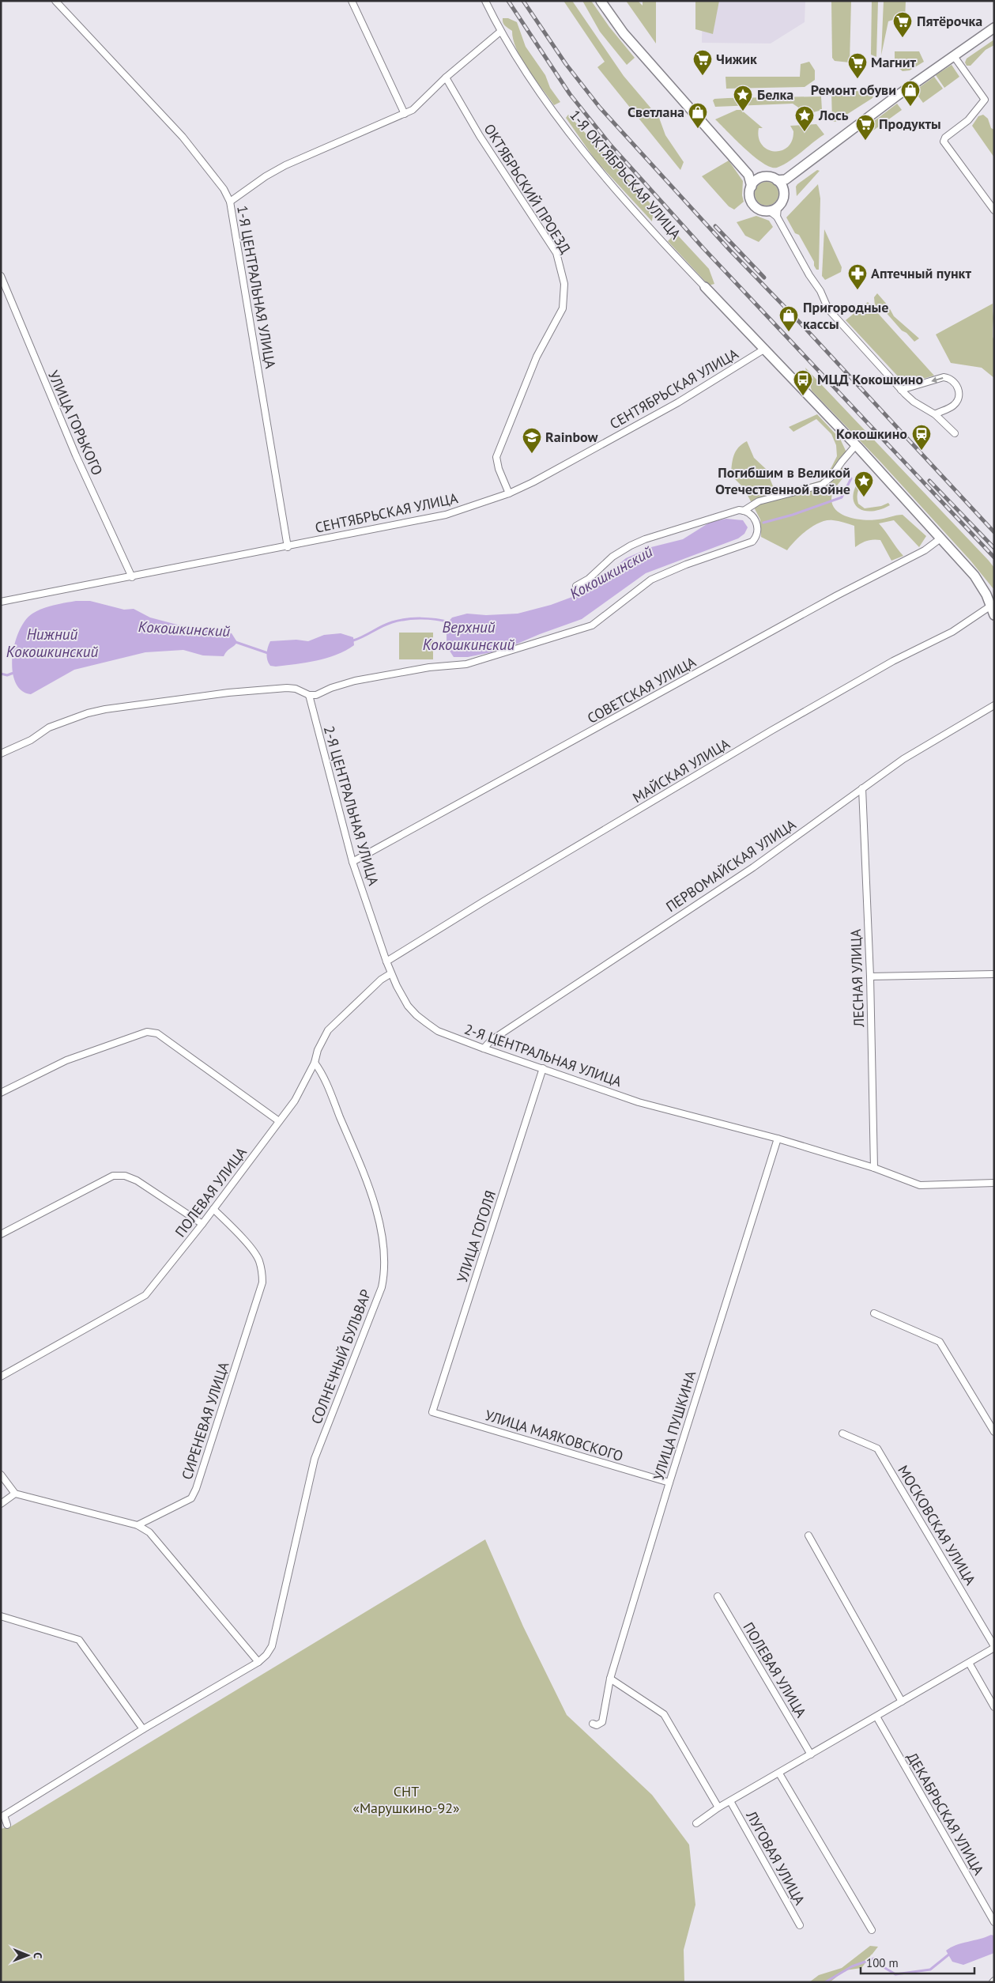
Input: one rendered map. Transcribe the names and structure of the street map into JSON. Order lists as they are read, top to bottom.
{
  "streets": {
    "street": [
      "1-Я ОКТЯБРЬСКАЯ УЛИЦА",
      "ОКТЯБРЬСКИЙ ПРОЕЗД",
      "1-Я ЦЕНТРАЛЬНАЯ УЛИЦА",
      "СЕНТЯБРЬСКАЯ УЛИЦА",
      "УЛИЦА ГОРЬКОГО",
      "СОВЕТСКАЯ УЛИЦА",
      "МАЙСКАЯ УЛИЦА",
      "2-Я ЦЕНТРАЛЬНАЯ УЛИЦА",
      "ПЕРВОМАЙСКАЯ УЛИЦА",
      "ЛЕСНАЯ УЛИЦА",
      "ПОЛЕВАЯ УЛИЦА",
      "УЛИЦА ГОГОЛЯ",
      "СОЛНЕЧНЫЙ БУЛЬВАР",
      "СИРЕНЕВАЯ УЛИЦА",
      "УЛИЦА ПУШКИНА",
      "УЛИЦА МАЯКОВСКОГО",
      "МОСКОВСКАЯ УЛИЦА",
      "ДЕКАБРЬСКАЯ УЛИЦА",
      "ЛУГОВАЯ УЛИЦА"
    ]
  },
  "crossings": [
    ["1-Я ОКТЯБРЬСКАЯ УЛИЦА", "СЕНТЯБРЬСКАЯ УЛИЦА"],
    ["1-Я ОКТЯБРЬСКАЯ УЛИЦА", "СОВЕТСКАЯ УЛИЦА"],
    ["1-Я ОКТЯБРЬСКАЯ УЛИЦА", "МАЙСКАЯ УЛИЦА"],
    ["ОКТЯБРЬСКИЙ ПРОЕЗД", "СЕНТЯБРЬСКАЯ УЛИЦА"],
    ["1-Я ЦЕНТРАЛЬНАЯ УЛИЦА", "СЕНТЯБРЬСКАЯ УЛИЦА"],
    ["СЕНТЯБРЬСКАЯ УЛИЦА", "УЛИЦА ГОРЬКОГО"],
    ["СОВЕТСКАЯ УЛИЦА", "2-Я ЦЕНТРАЛЬНАЯ УЛИЦА"],
    ["МАЙСКАЯ УЛИЦА", "2-Я ЦЕНТРАЛЬНАЯ УЛИЦА"],
    ["2-Я ЦЕНТРАЛЬНАЯ УЛИЦА", "ПЕРВОМАЙСКАЯ УЛИЦА"],
    ["2-Я ЦЕНТРАЛЬНАЯ УЛИЦА", "ЛЕСНАЯ УЛИЦА"],
    ["2-Я ЦЕНТРАЛЬНАЯ УЛИЦА", "ПОЛЕВАЯ УЛИЦА"],
    ["2-Я ЦЕНТРАЛЬНАЯ УЛИЦА", "УЛИЦА ГОГОЛЯ"],
    ["2-Я ЦЕНТРАЛЬНАЯ УЛИЦА", "УЛИЦА ПУШКИНА"],
    ["ПЕРВОМАЙСКАЯ УЛИЦА", "ЛЕСНАЯ УЛИЦА"],
    ["ПОЛЕВАЯ УЛИЦА", "СОЛНЕЧНЫЙ БУЛЬВАР"],
    ["ПОЛЕВАЯ УЛИЦА", "СИРЕНЕВАЯ УЛИЦА"],
    ["УЛИЦА ГОГОЛЯ", "УЛИЦА МАЯКОВСКОГО"],
    ["УЛИЦА ПУШКИНА", "УЛИЦА МАЯКОВСКОГО"]
  ],
  "water": ["Кокошкинский", "Верхний Кокошкинский", "Нижний Кокошкинский"],
  "parks": ["СНТ «Марушкино-92»"],
  "places": {
    "supermarket": [
      "Пятёрочка",
      "Чижик",
      "Магнит",
      "Продукты"
    ],
    "shop": ["Ремонт обуви", "Светлана", "Пригородные кассы"],
    "place": ["Белка", "Лось", "Погибшим в Великой Отечественной войне"],
    "pharmacy": ["Аптечный пункт"],
    "bus stop": ["МЦД Кокошкино"],
    "station": ["Кокошкино"],
    "school or university": ["Rainbow"]
  },
  "scale_bar": "100 m",
  "north": "right"
}
